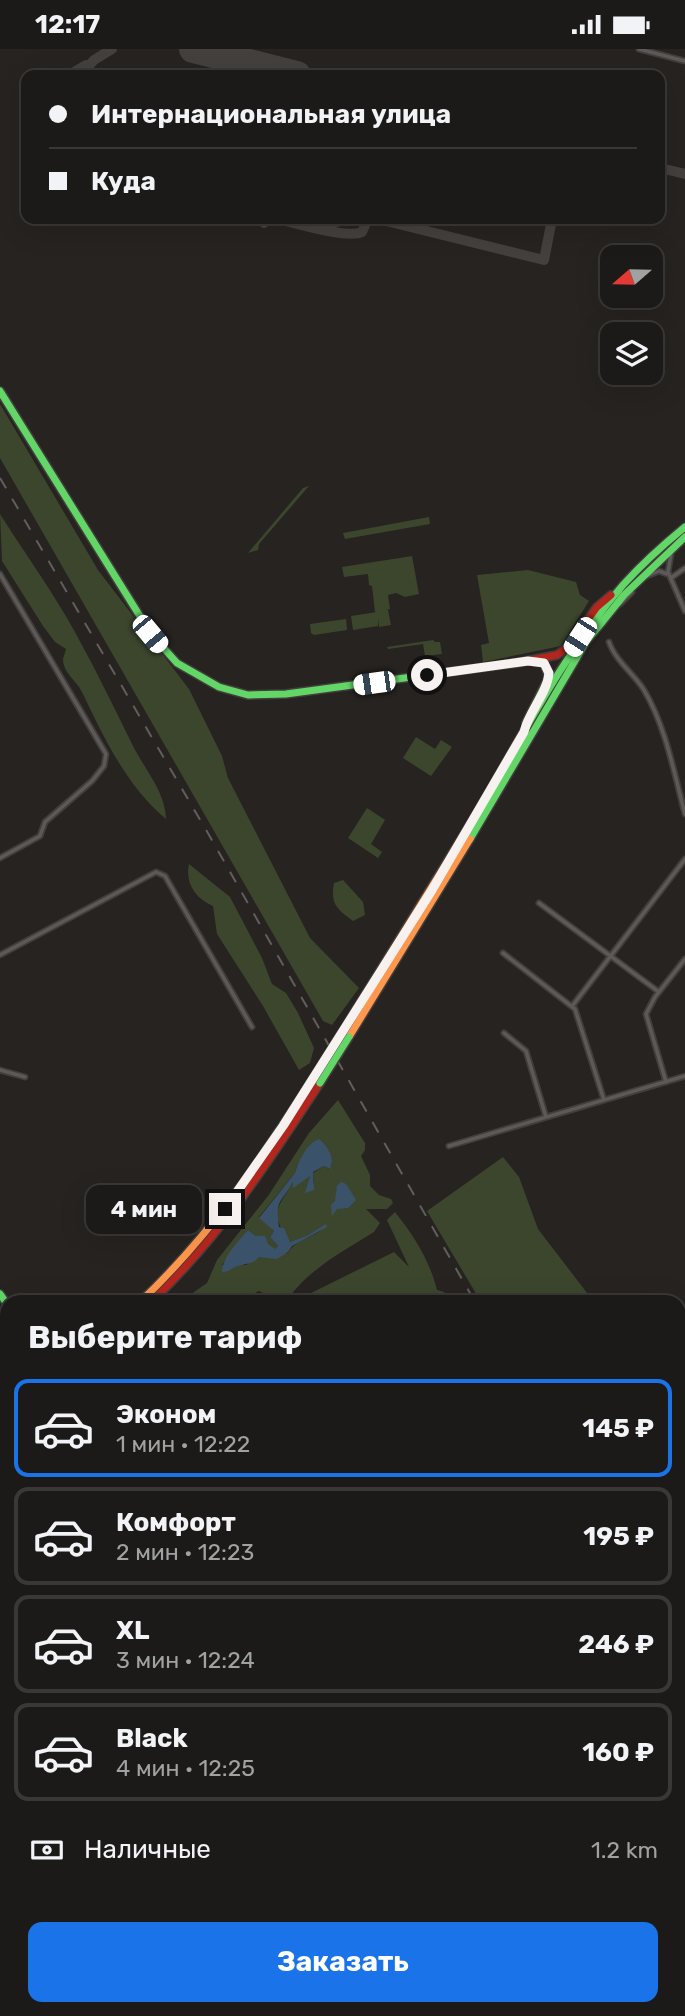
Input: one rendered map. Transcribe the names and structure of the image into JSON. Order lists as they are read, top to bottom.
{
  "north": "left",
  "page": {
    "status": "12:17",
    "banner": ["Интернациональная улица", "Куда"],
    "bubble": "4 мин",
    "heading": "Выберите тариф",
    "list": [
      {
        "name": "Эконом",
        "note": "1 мин · 12:22",
        "value": "145 ₽"
      },
      {
        "name": "Комфорт",
        "note": "2 мин · 12:23",
        "value": "195 ₽"
      },
      {
        "name": "XL",
        "note": "3 мин · 12:24",
        "value": "246 ₽"
      },
      {
        "name": "Black",
        "note": "4 мин · 12:25",
        "value": "160 ₽"
      }
    ],
    "pay": ["Наличные", "1.2 km"],
    "buttons": "Заказать"
  }
}
